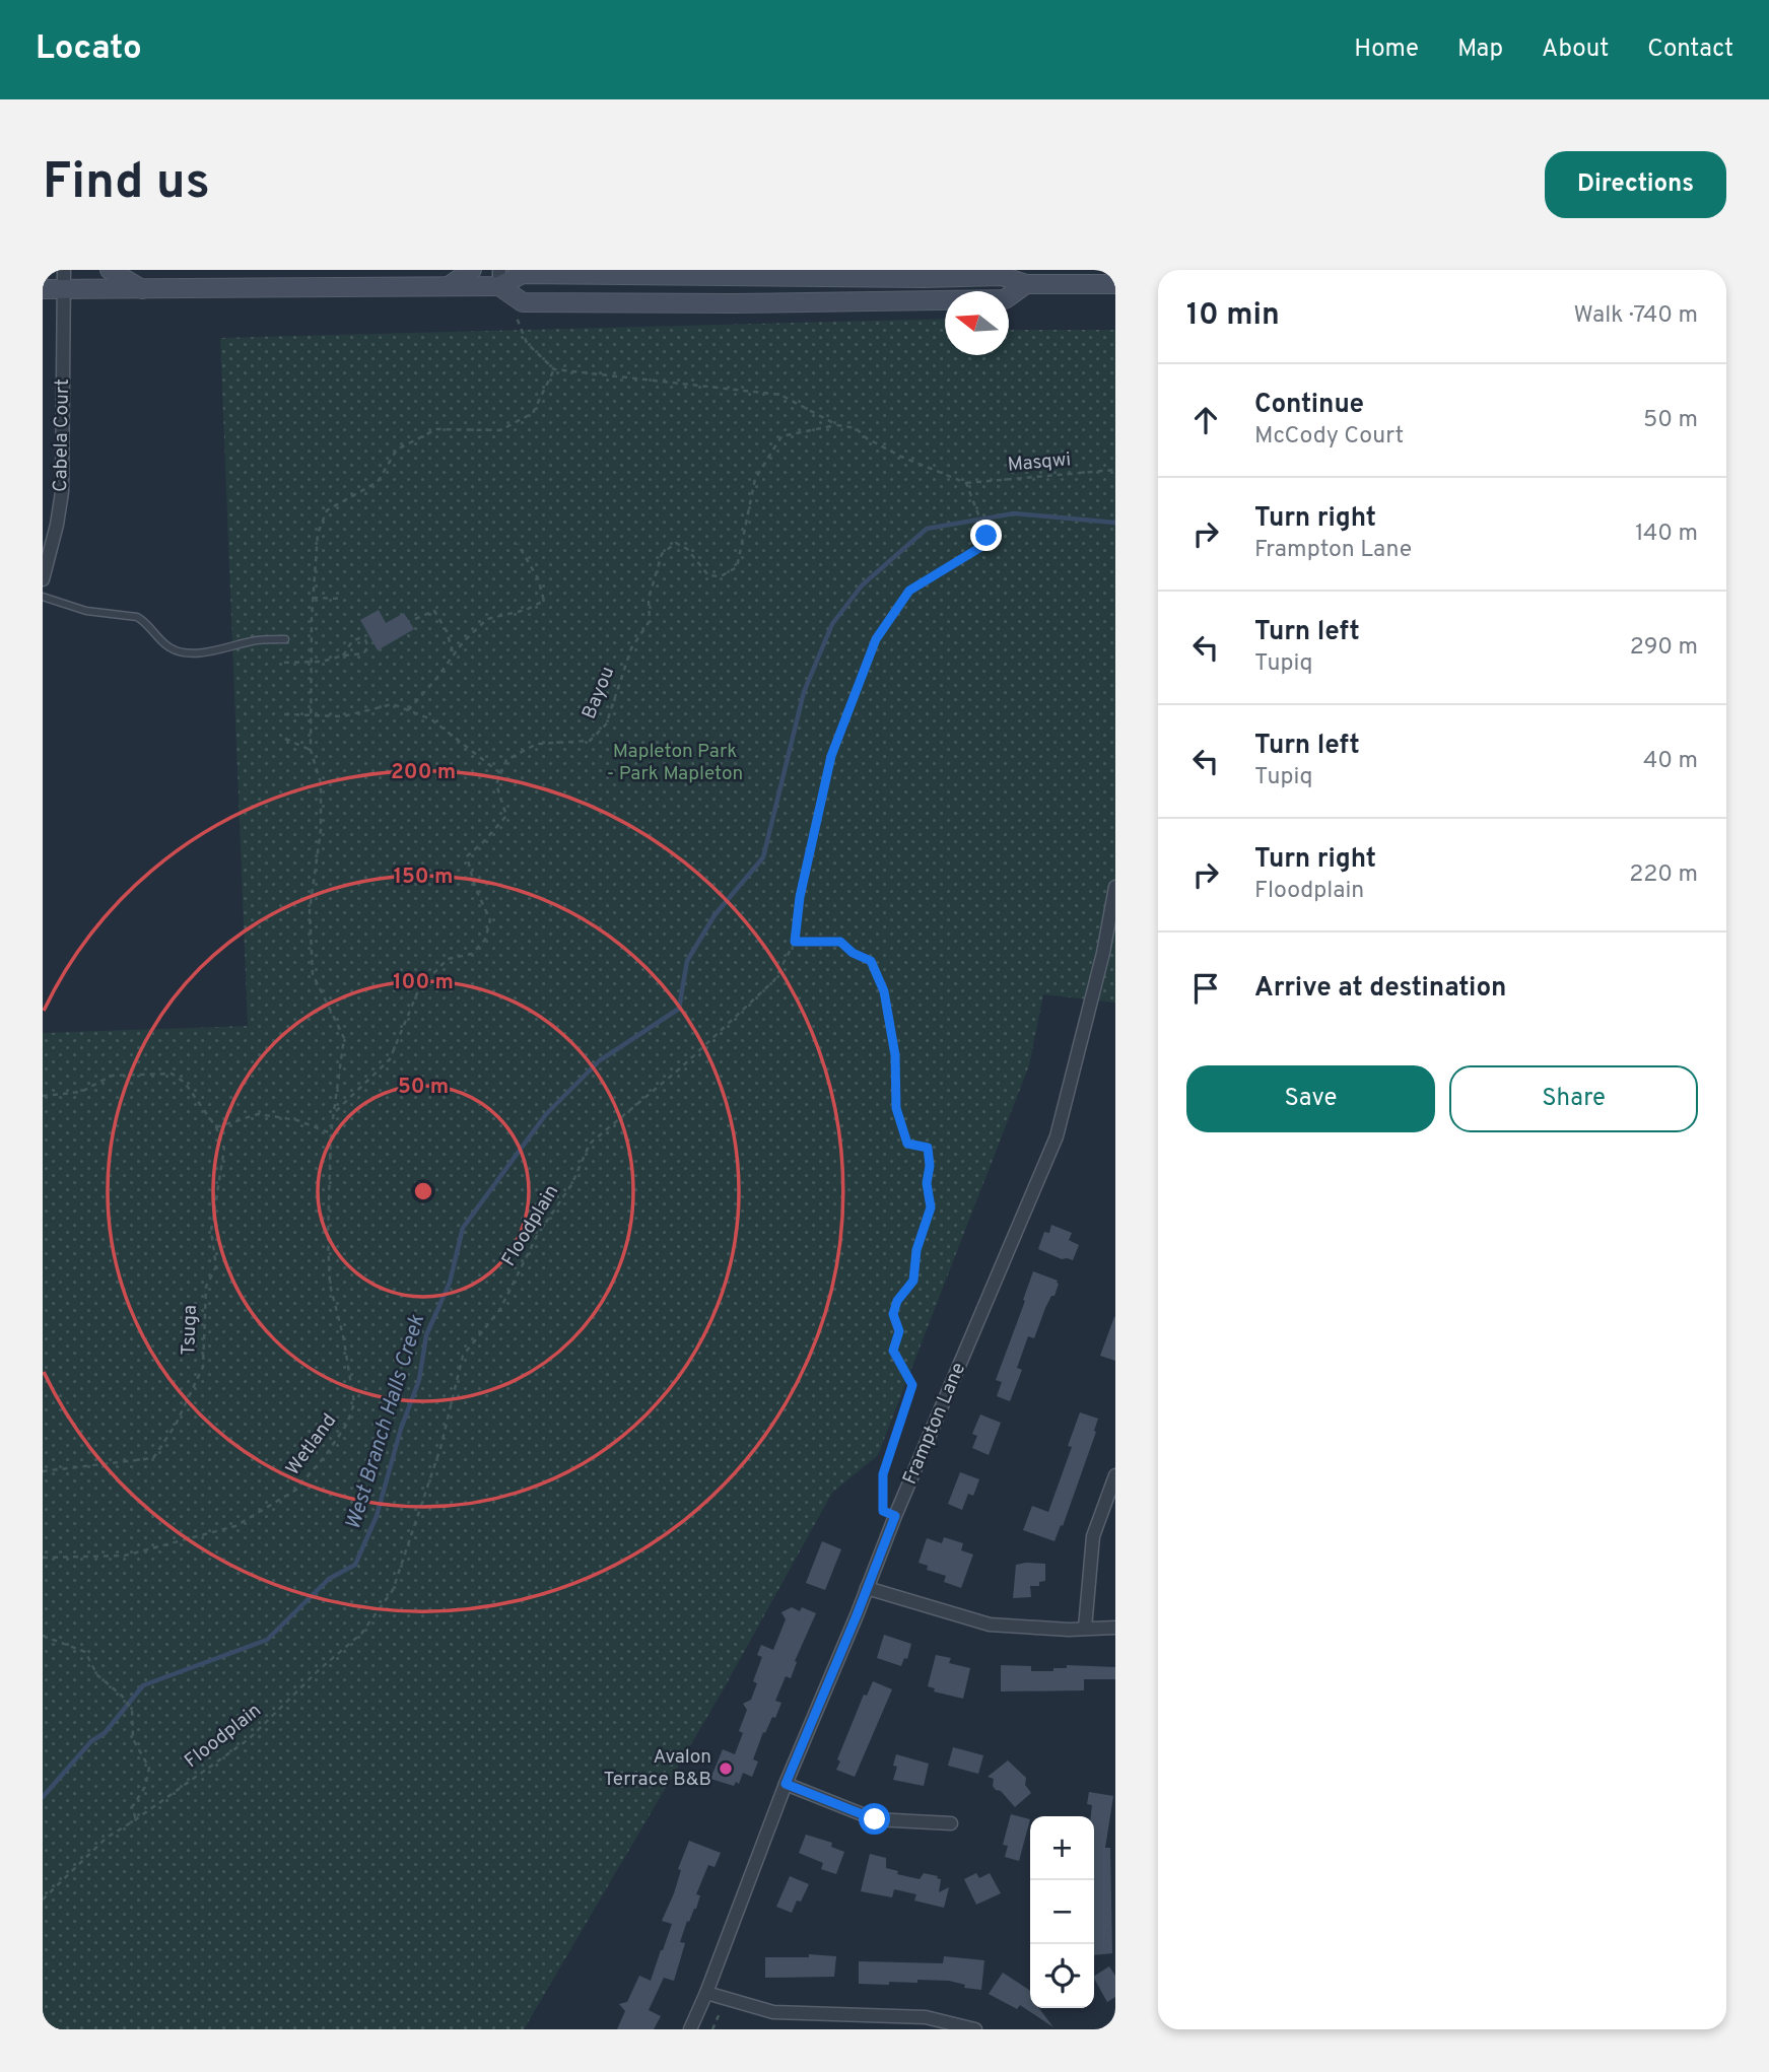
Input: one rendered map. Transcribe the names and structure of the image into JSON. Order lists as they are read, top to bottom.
{
  "streets": {
    "street": ["Cabela Court", "Frampton Lane"],
    "path": [
      "Masqwi",
      "Bayou",
      "Floodplain",
      "Tsuga",
      "Wetland"
    ]
  },
  "crossings": [
    ["Masqwi", "Floodplain"]
  ],
  "water": ["West Branch Halls Creek"],
  "parks": ["Mapleton Park - Park Mapleton"],
  "places": ["Avalon Terrace B&B"],
  "north": "left",
  "page": {
    "header": "Locato",
    "nav": [
      "Home",
      "Map",
      "About",
      "Contact"
    ],
    "buttons": [
      "Directions",
      ["Save", "Share"]
    ],
    "title": "Find us",
    "heading": ["10 min", "Walk · 740 m"],
    "list": [
      ["Continue", "McCody Court", "50 m"],
      ["Turn right", "Frampton Lane", "140 m"],
      ["Turn left", "Tupiq", "290 m"],
      ["Turn left", "Tupiq", "40 m"],
      ["Turn right", "Floodplain", "220 m"],
      "Arrive at destination"
    ],
    "map_buttons": ["+", "−"]
  },
  "rings": [
    "200 m",
    "150 m",
    "100 m",
    "50 m"
  ]
}
